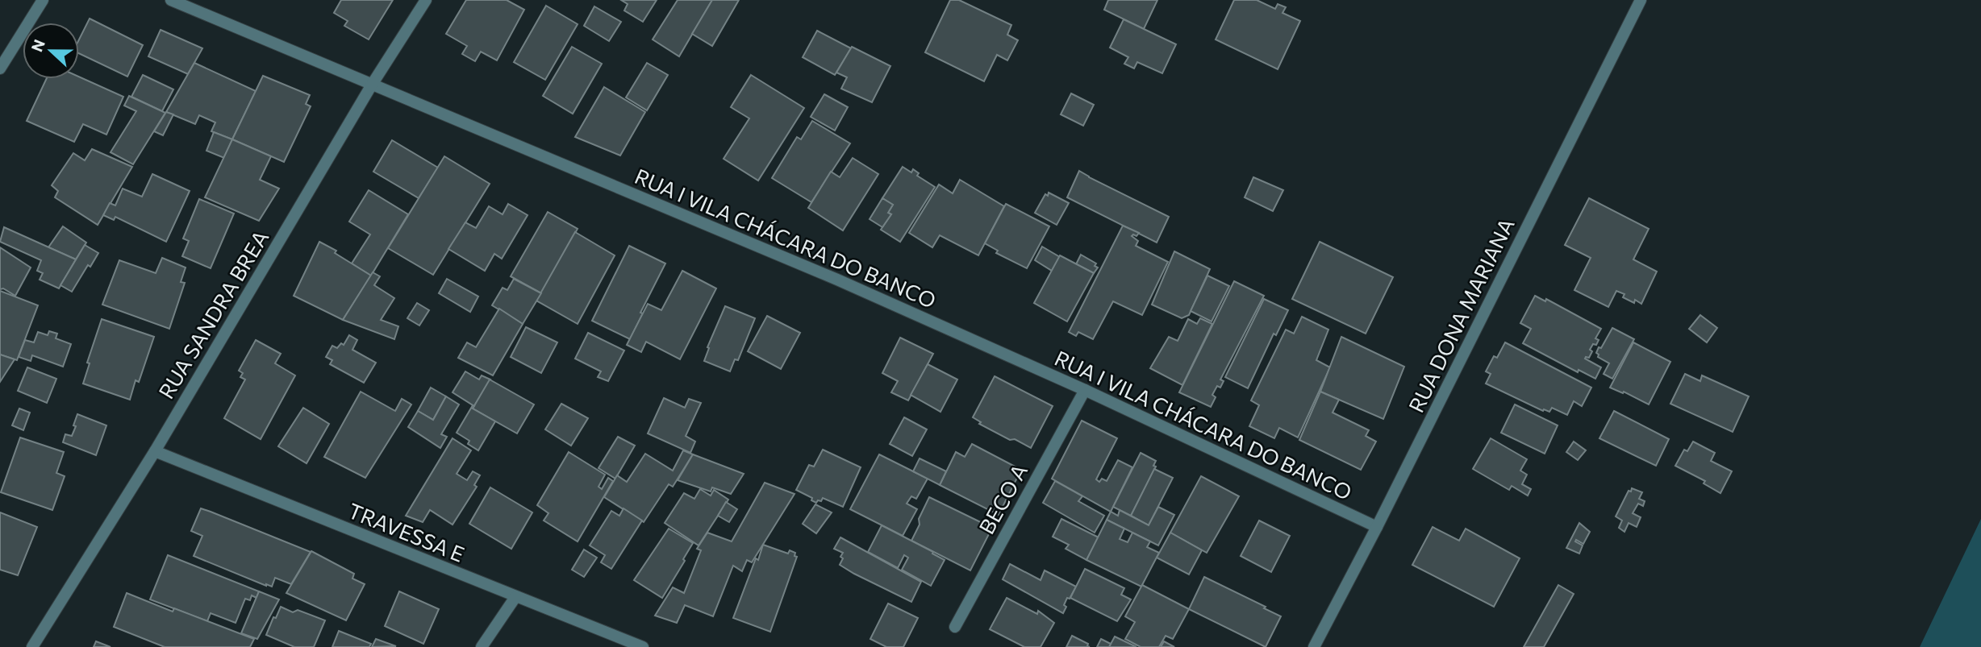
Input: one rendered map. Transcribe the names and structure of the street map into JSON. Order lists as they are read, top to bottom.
{
  "streets": {
    "street": [
      "RUA I VILA CHÁCARA DO BANCO",
      "RUA SANDRA BREA",
      "RUA DONA MARIANA",
      "BECO A",
      "TRAVESSA E"
    ]
  },
  "crossings": [
    ["RUA I VILA CHÁCARA DO BANCO", "RUA SANDRA BREA"],
    ["RUA I VILA CHÁCARA DO BANCO", "RUA DONA MARIANA"],
    ["RUA I VILA CHÁCARA DO BANCO", "BECO A"],
    ["RUA SANDRA BREA", "TRAVESSA E"]
  ],
  "north": "left"
}
